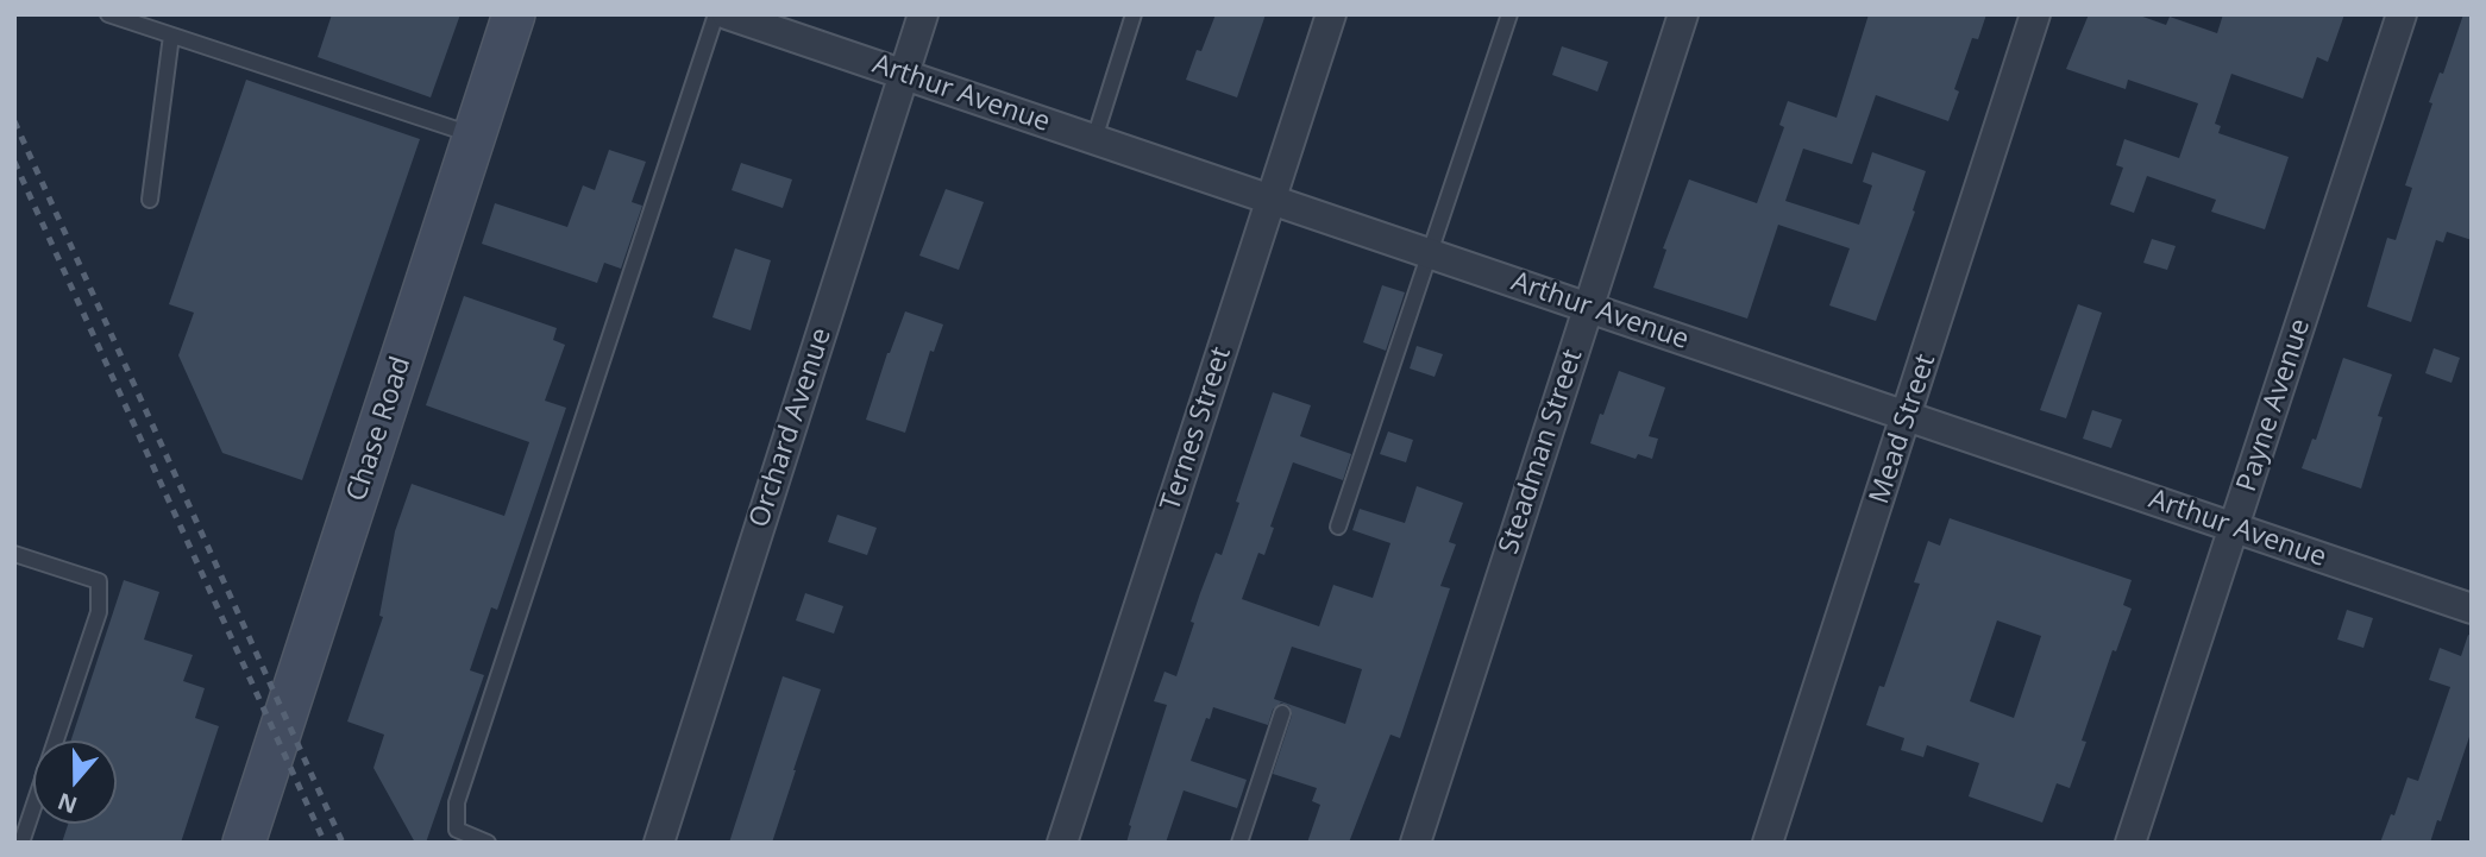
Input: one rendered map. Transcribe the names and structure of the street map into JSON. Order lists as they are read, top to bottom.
{
  "streets": {
    "street": [
      "Arthur Avenue",
      "Payne Avenue",
      "Orchard Avenue",
      "Chase Road",
      "Ternes Street",
      "Mead Street",
      "Steadman Street"
    ]
  },
  "crossings": [
    ["Arthur Avenue", "Payne Avenue"],
    ["Arthur Avenue", "Orchard Avenue"],
    ["Arthur Avenue", "Ternes Street"],
    ["Arthur Avenue", "Mead Street"],
    ["Arthur Avenue", "Steadman Street"]
  ],
  "north": "bottom"
}
